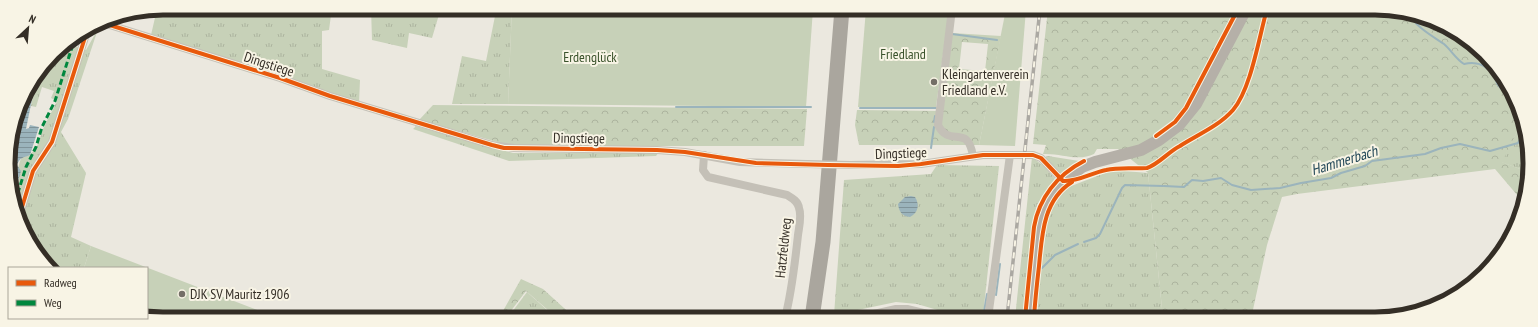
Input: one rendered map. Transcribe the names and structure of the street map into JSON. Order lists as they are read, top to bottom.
{
  "streets": {
    "street": ["Dingstiege", "Hatzfeldweg"]
  },
  "crossings": [
    ["Dingstiege", "Hatzfeldweg"]
  ],
  "water": ["Hammerbach"],
  "parks": ["Friedland", "Erdenglück"],
  "places": ["Kleingartenverein Friedland e.V.", "DJK SV Mauritz 1906"],
  "legend": ["Radweg", "Weg"],
  "north": "top right"
}
